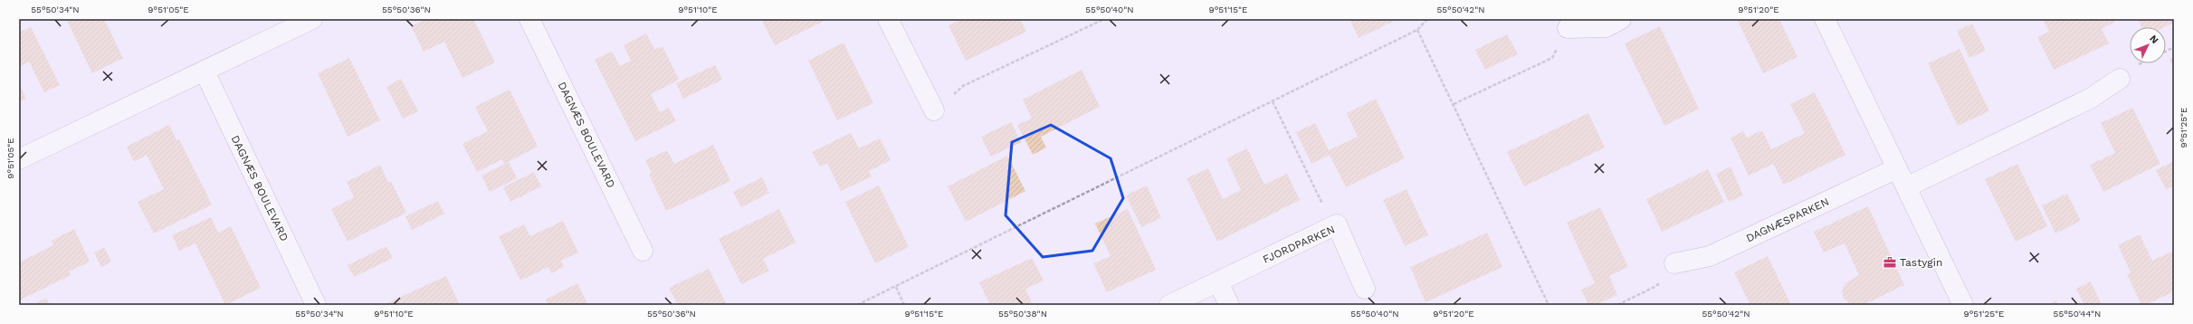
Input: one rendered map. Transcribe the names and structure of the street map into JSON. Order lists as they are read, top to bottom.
{
  "streets": {
    "street": ["DAGNÆS BOULEVARD", "DAGNÆSPARKEN", "FJORDPARKEN"]
  },
  "places": {
    "office": ["Tastygin"]
  },
  "north": "top right",
  "coordinates": [
    "55°50'34\"N",
    "9°51'05\"E",
    "55°50'36\"N",
    "9°51'10\"E",
    "55°50'40\"N",
    "9°51'15\"E",
    "55°50'42\"N",
    "9°51'20\"E",
    "9°51'25\"E",
    "55°50'38\"N",
    "55°50'44\"N"
  ]
}
